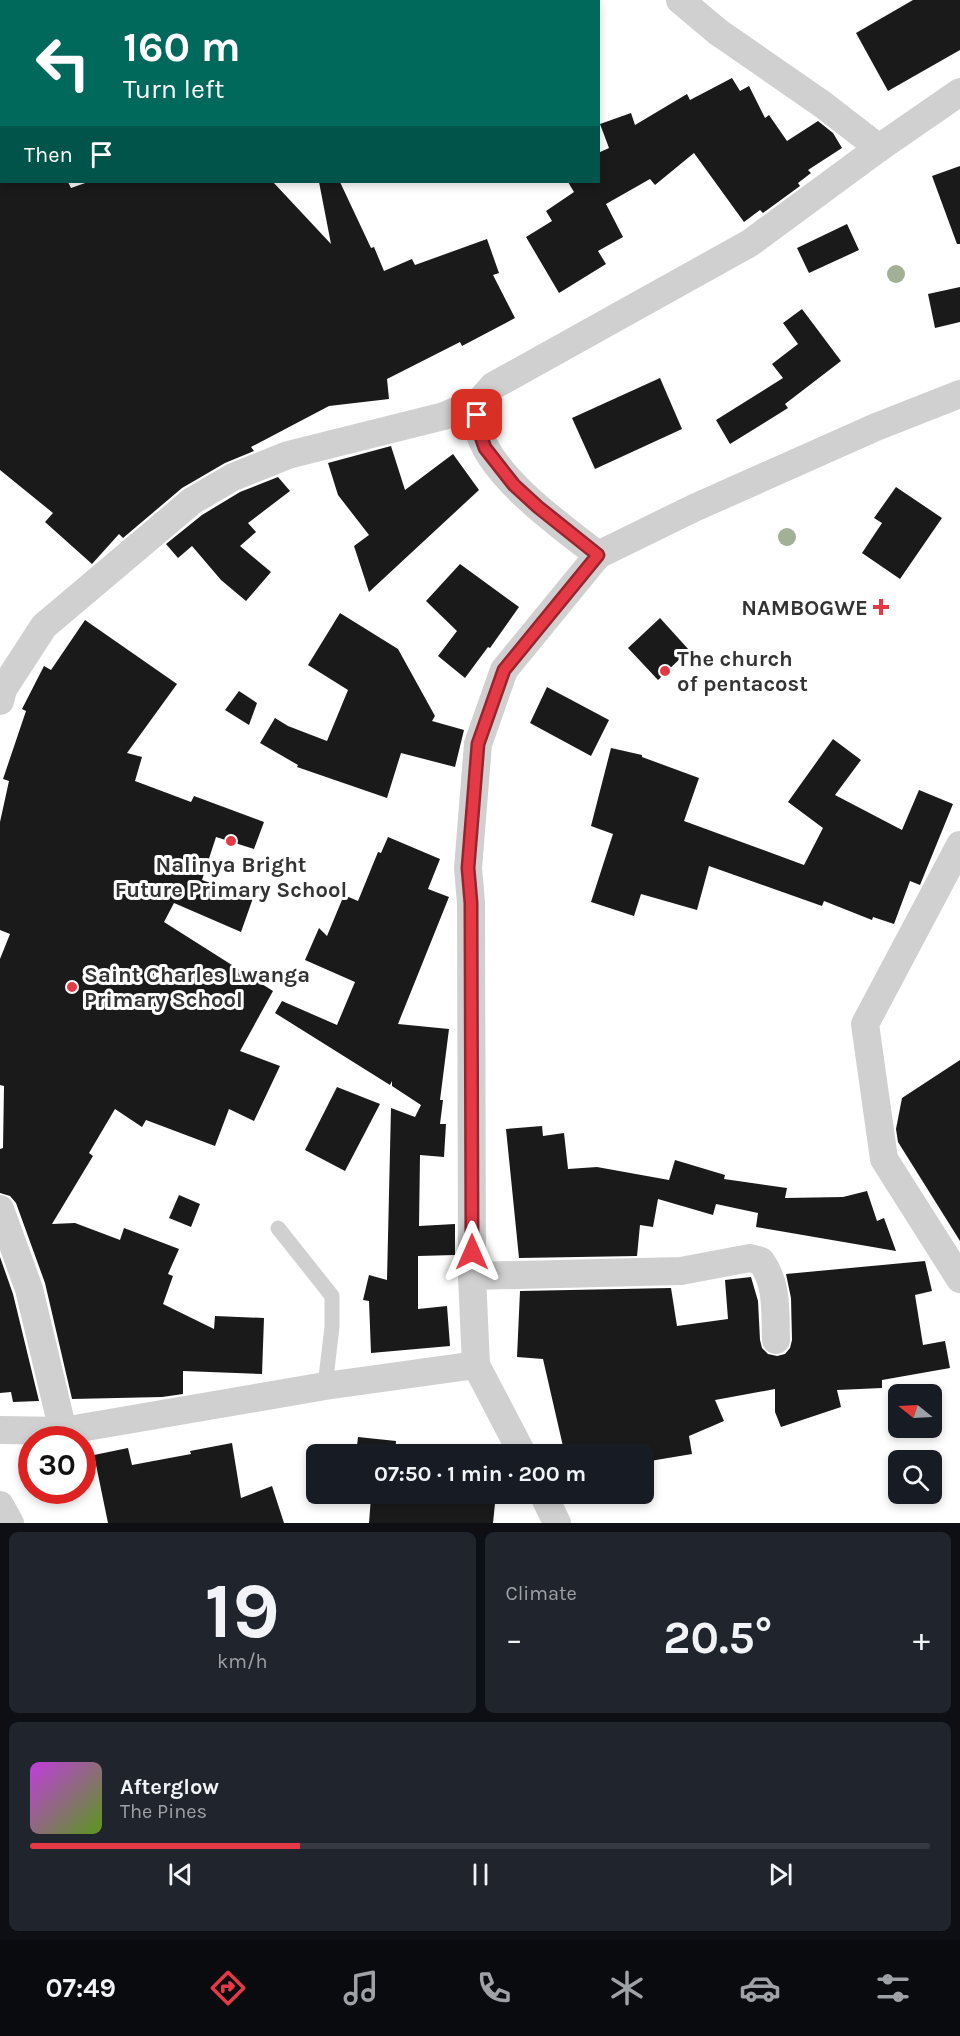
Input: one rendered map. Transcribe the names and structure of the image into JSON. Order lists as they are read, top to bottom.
{
  "places": {
    "health": ["NAMBOGWE"],
    "other": ["The church of pentacost", "Nalinya Bright Future Primary School", "Saint Charles Lwanga Primary School"]
  },
  "north": "left",
  "page": {
    "turn": ["160 m", "Turn left"],
    "then": "Then",
    "limit": "30",
    "trip": "07:50 · 1 min · 200 m",
    "tile": [
      ["19", "km/h"],
      "Climate"
    ],
    "heat": ["−", "20.5°", "+"],
    "song": ["Afterglow", "The Pines"],
    "tabs": "07:49"
  }
}
